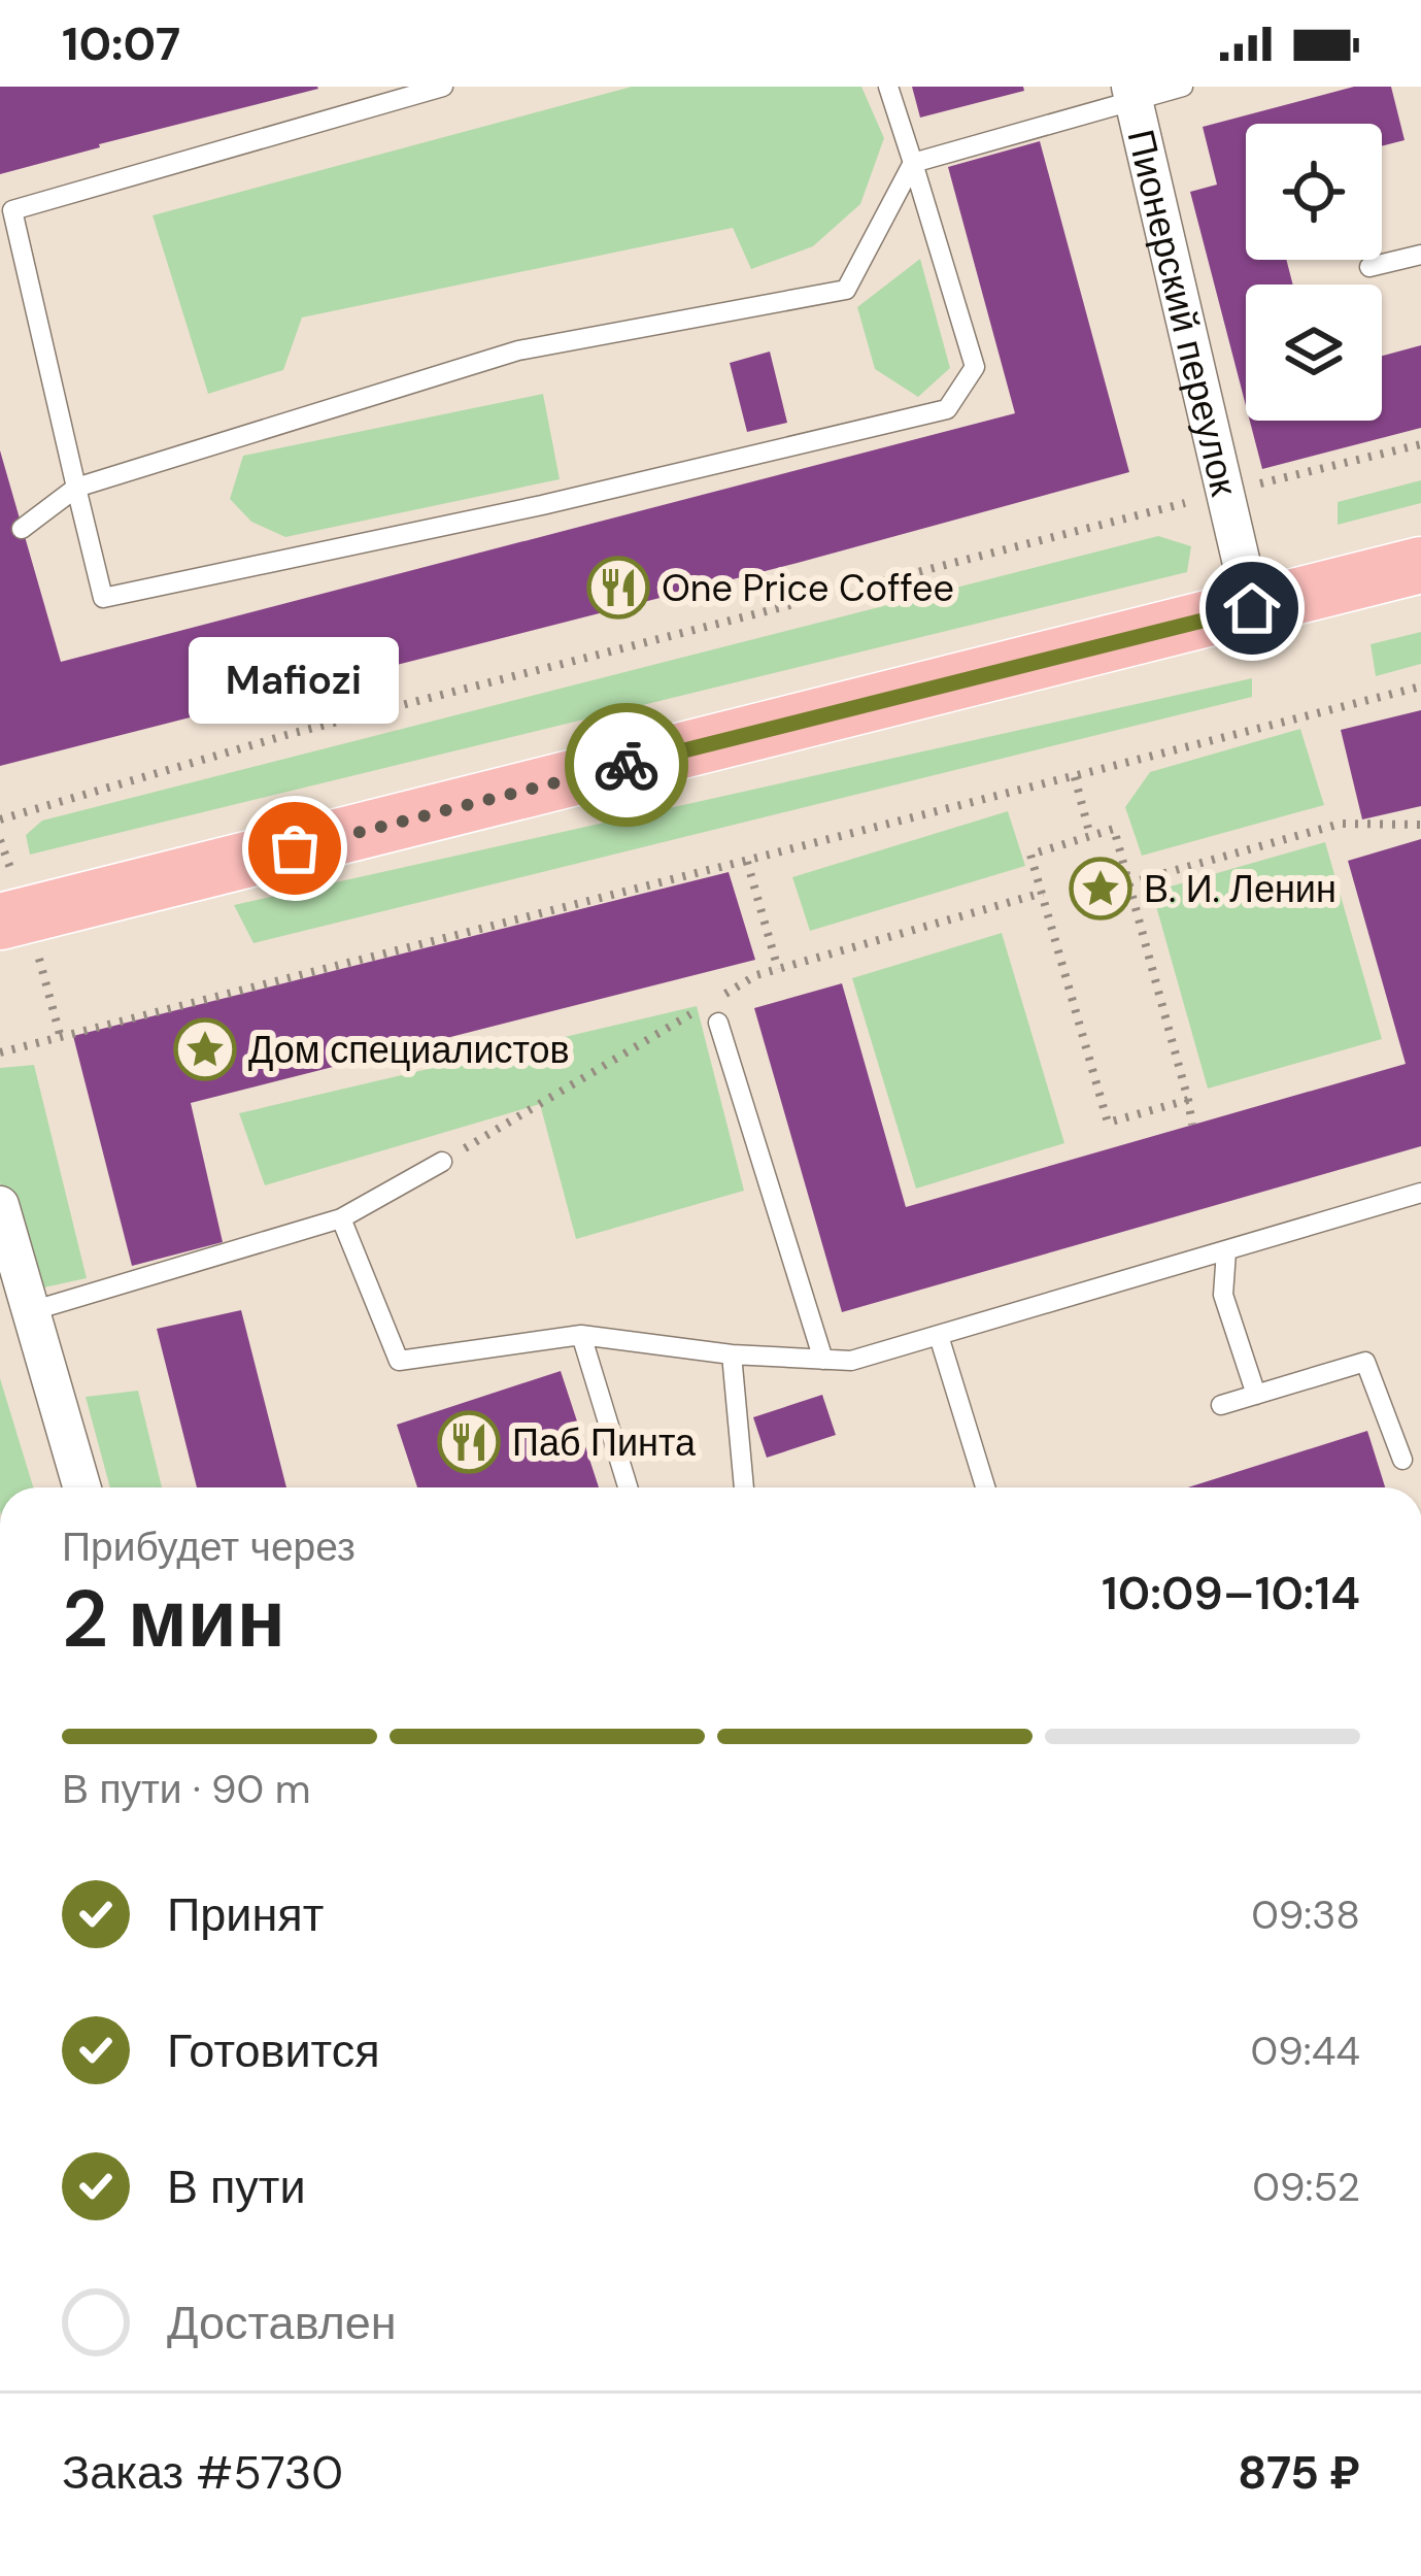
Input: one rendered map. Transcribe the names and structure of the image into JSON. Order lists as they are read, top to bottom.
{
  "streets": {
    "street": ["Пионерский переулок"]
  },
  "places": {
    "restaurant": ["One Price Coffee", "Паб Пинта"],
    "other": ["Mafiozi"],
    "place": ["В. И. Ленин", "Дом специалистов"]
  },
  "page": {
    "status": "10:07",
    "bubble": "Mafiozi",
    "heading": ["2 мин", "Прибудет через", "10:09–10:14"],
    "panel": ["Заказ #5730", "875 ₽"],
    "bar": "В пути · 90 m",
    "list": [
      ["Принят", "09:38"],
      ["Готовится", "09:44"],
      ["В пути", "09:52"],
      "Доставлен"
    ]
  }
}
